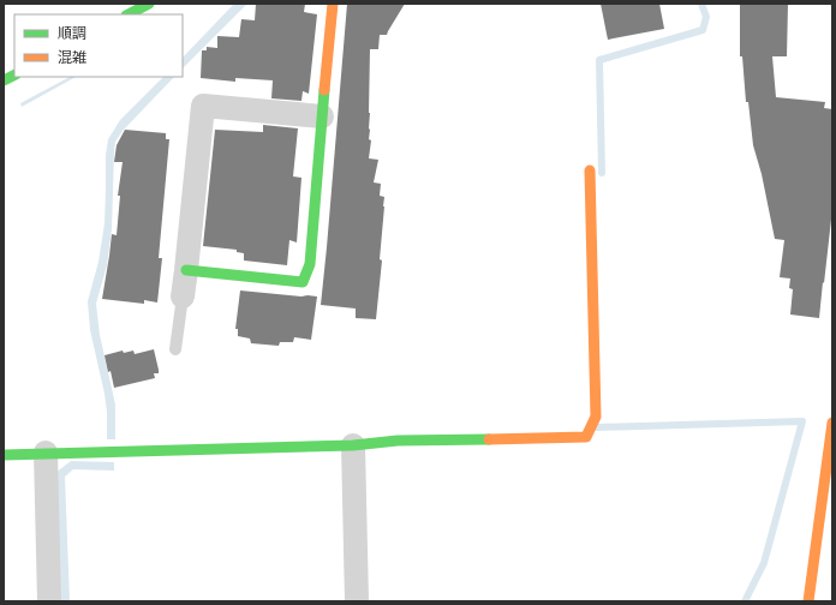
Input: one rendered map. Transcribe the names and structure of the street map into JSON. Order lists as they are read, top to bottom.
{
  "legend": ["順調", "混雑"]
}
